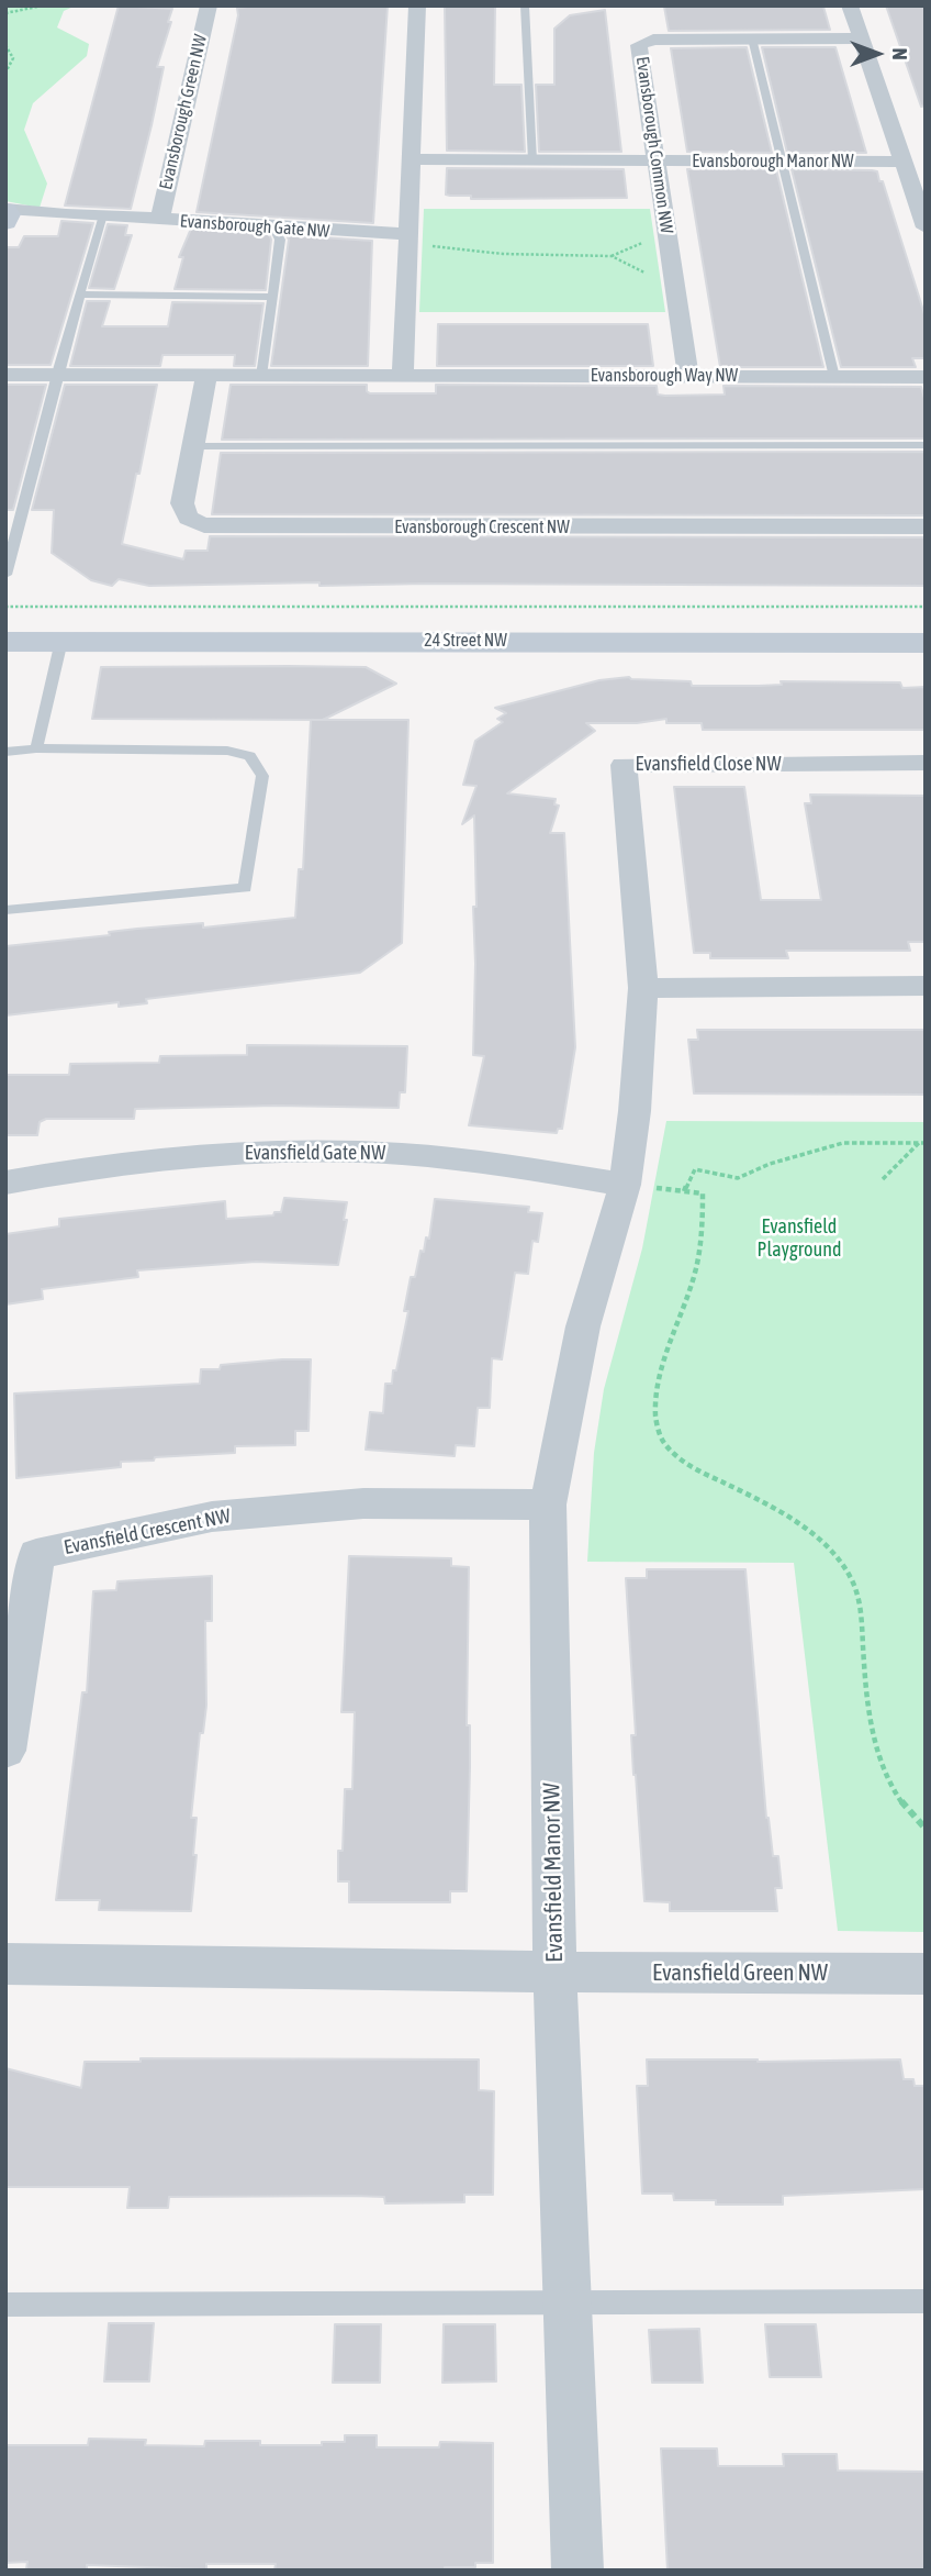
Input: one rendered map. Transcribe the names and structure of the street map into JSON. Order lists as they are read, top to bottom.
{
  "streets": {
    "street": [
      "Evansborough Green NW",
      "Evansborough Common NW",
      "Evansborough Manor NW",
      "Evansborough Gate NW",
      "Evansborough Way NW",
      "Evansborough Crescent NW",
      "24 Street NW",
      "Evansfield Close NW",
      "Evansfield Gate NW",
      "Evansfield Crescent NW",
      "Evansfield Manor NW",
      "Evansfield Green NW"
    ]
  },
  "crossings": [
    ["Evansborough Green NW", "Evansborough Gate NW"],
    ["Evansborough Common NW", "Evansborough Manor NW"],
    ["Evansborough Common NW", "Evansborough Way NW"],
    ["Evansborough Way NW", "Evansborough Crescent NW"],
    ["Evansfield Close NW", "Evansfield Gate NW"],
    ["Evansfield Close NW", "Evansfield Manor NW"],
    ["Evansfield Gate NW", "Evansfield Manor NW"],
    ["Evansfield Crescent NW", "Evansfield Manor NW"],
    ["Evansfield Manor NW", "Evansfield Green NW"]
  ],
  "parks": ["Evansfield Playground"],
  "north": "right"
}
